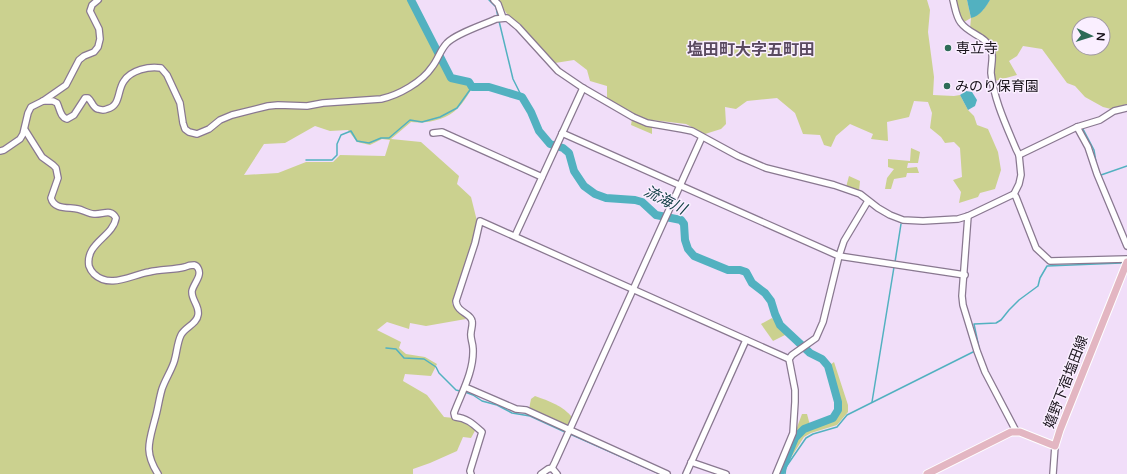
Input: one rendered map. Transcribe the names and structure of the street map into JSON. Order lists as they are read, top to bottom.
{
  "streets": {
    "main road": ["嬉野下宿塩田線"]
  },
  "districts": ["塩田町大字五町田"],
  "water": ["流海川"],
  "places": ["専立寺", "みのり保育園"],
  "north": "right"
}
